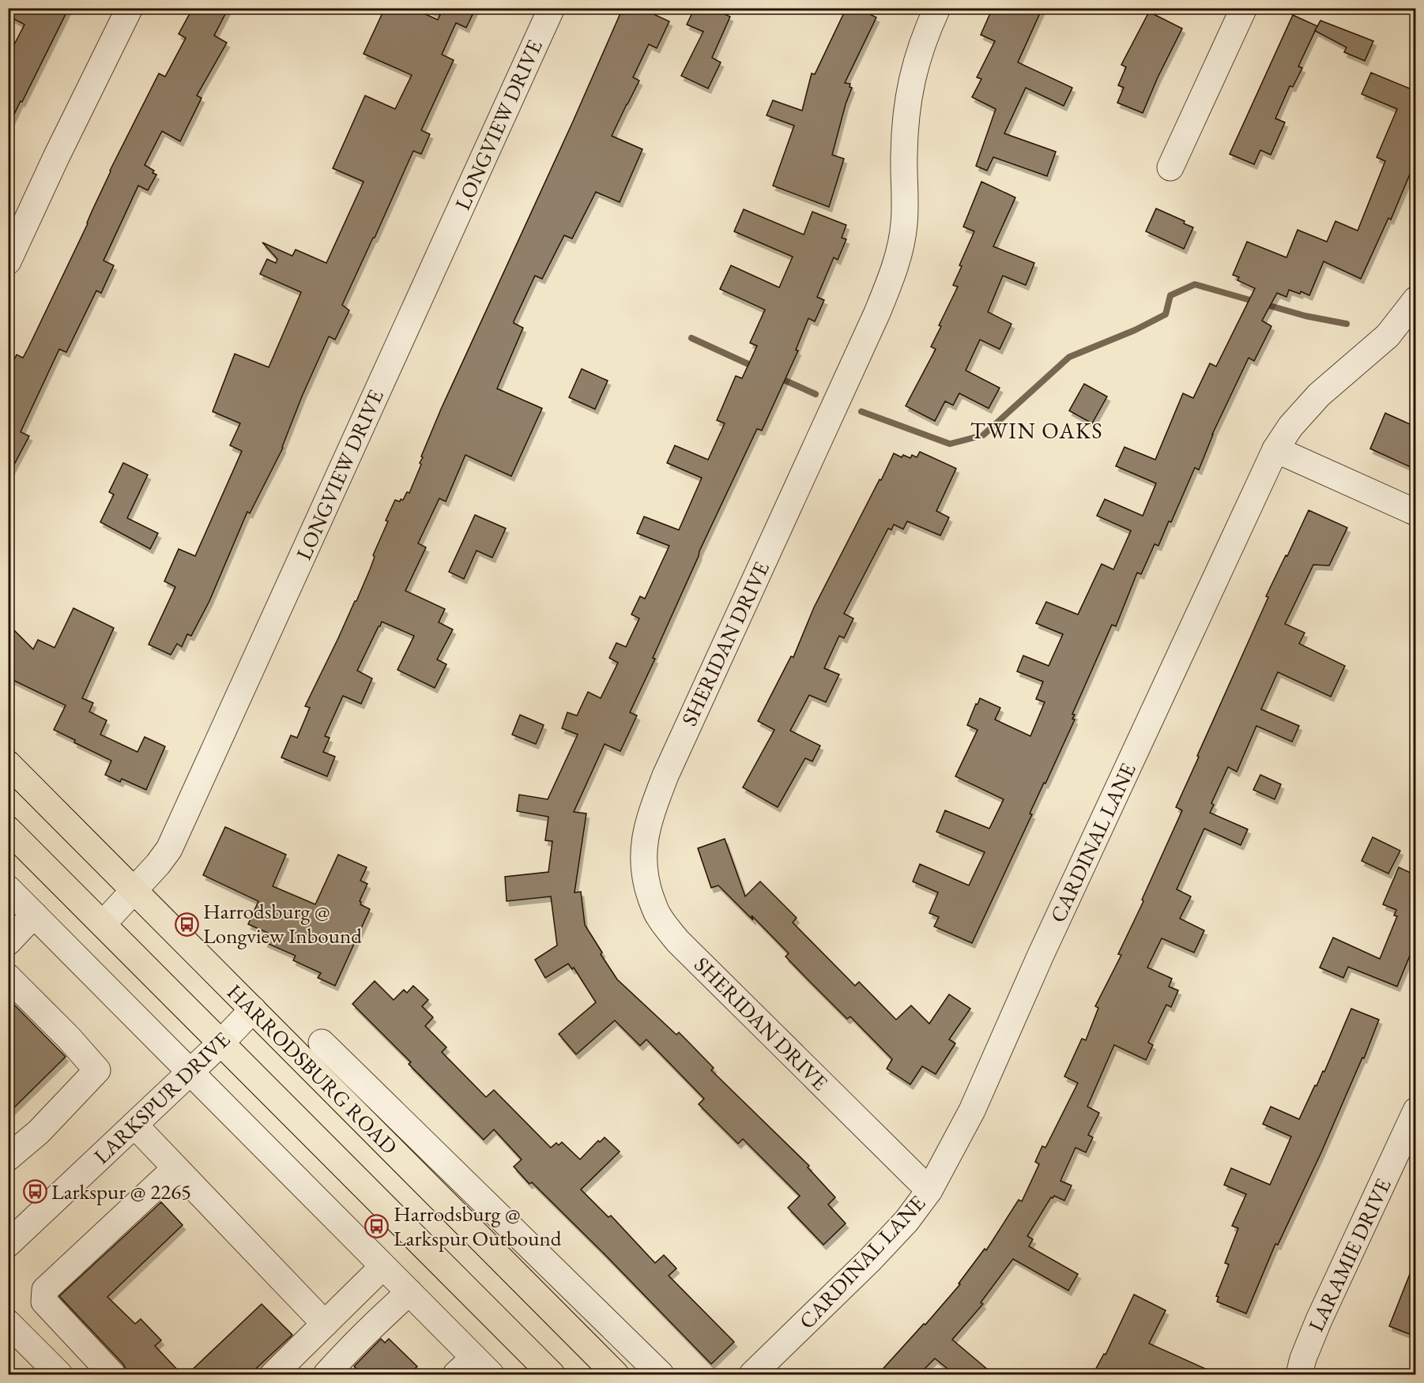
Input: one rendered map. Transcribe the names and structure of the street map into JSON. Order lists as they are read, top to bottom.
{
  "streets": {
    "main road": ["HARRODSBURG ROAD"],
    "street": [
      "LONGVIEW DRIVE",
      "SHERIDAN DRIVE",
      "CARDINAL LANE",
      "LARKSPUR DRIVE",
      "LARAMIE DRIVE"
    ]
  },
  "crossings": [
    ["LONGVIEW DRIVE", "HARRODSBURG ROAD"],
    ["SHERIDAN DRIVE", "CARDINAL LANE"],
    ["HARRODSBURG ROAD", "LARKSPUR DRIVE"]
  ],
  "districts": ["TWIN OAKS"],
  "places": {
    "bus stop": ["Harrodsburg @ Longview Inbound", "Larkspur @ 2265", "Harrodsburg @ Larkspur Outbound"]
  }
}
